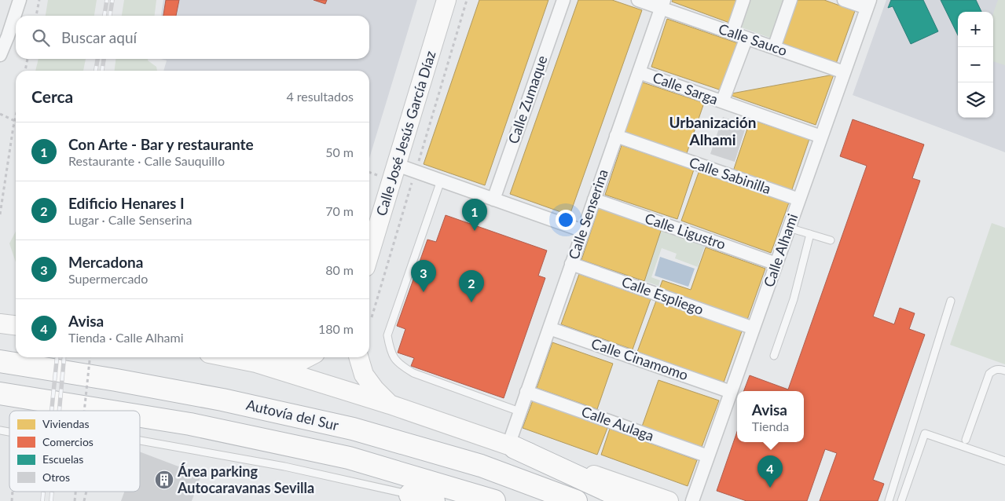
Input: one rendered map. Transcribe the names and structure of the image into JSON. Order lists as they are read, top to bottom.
{
  "streets": {
    "highway": ["Autovía del Sur"],
    "street": [
      "Calle Sauco",
      "Calle Sarga",
      "Calle Zumaque",
      "Calle José Jesús García Díaz",
      "Calle Sabinilla",
      "Calle Senserina",
      "Calle Ligustro",
      "Calle Alhami",
      "Calle Espliego",
      "Calle Cinamomo",
      "Calle Aulaga"
    ]
  },
  "crossings": [
    ["Calle Sauco", "Calle Senserina"],
    ["Calle Sauco", "Calle Alhami"],
    ["Calle Sarga", "Calle Senserina"],
    ["Calle Sarga", "Calle Alhami"],
    ["Calle Sabinilla", "Calle Senserina"],
    ["Calle Sabinilla", "Calle Alhami"],
    ["Calle Senserina", "Calle Ligustro"],
    ["Calle Senserina", "Calle Espliego"],
    ["Calle Senserina", "Calle Cinamomo"],
    ["Calle Senserina", "Calle Aulaga"],
    ["Calle Ligustro", "Calle Alhami"],
    ["Calle Alhami", "Calle Espliego"],
    ["Calle Alhami", "Calle Cinamomo"],
    ["Calle Alhami", "Calle Aulaga"]
  ],
  "districts": ["Urbanización Alhami"],
  "places": {
    "building": ["Área parking Autocaravanas Sevilla"]
  },
  "legend": [
    "Viviendas",
    "Comercios",
    "Escuelas",
    "Otros"
  ],
  "page": {
    "map_buttons": ["+", "−"],
    "search": "Buscar aquí",
    "heading": ["Cerca", "4 resultados"],
    "list": [
      {
        "mark": "1",
        "name": "Con Arte - Bar y restaurante",
        "note": "Restaurante · Calle Sauquillo",
        "value": "50 m"
      },
      {
        "mark": "2",
        "name": "Edificio Henares I",
        "note": "Lugar · Calle Senserina",
        "value": "70 m"
      },
      {
        "mark": "3",
        "name": "Mercadona",
        "note": "Supermercado",
        "value": "80 m"
      },
      {
        "mark": "4",
        "name": "Avisa",
        "note": "Tienda · Calle Alhami",
        "value": "180 m"
      }
    ],
    "pins": [
      "1",
      "3",
      "2",
      "4"
    ],
    "popup": ["Avisa", "Tienda"]
  }
}
